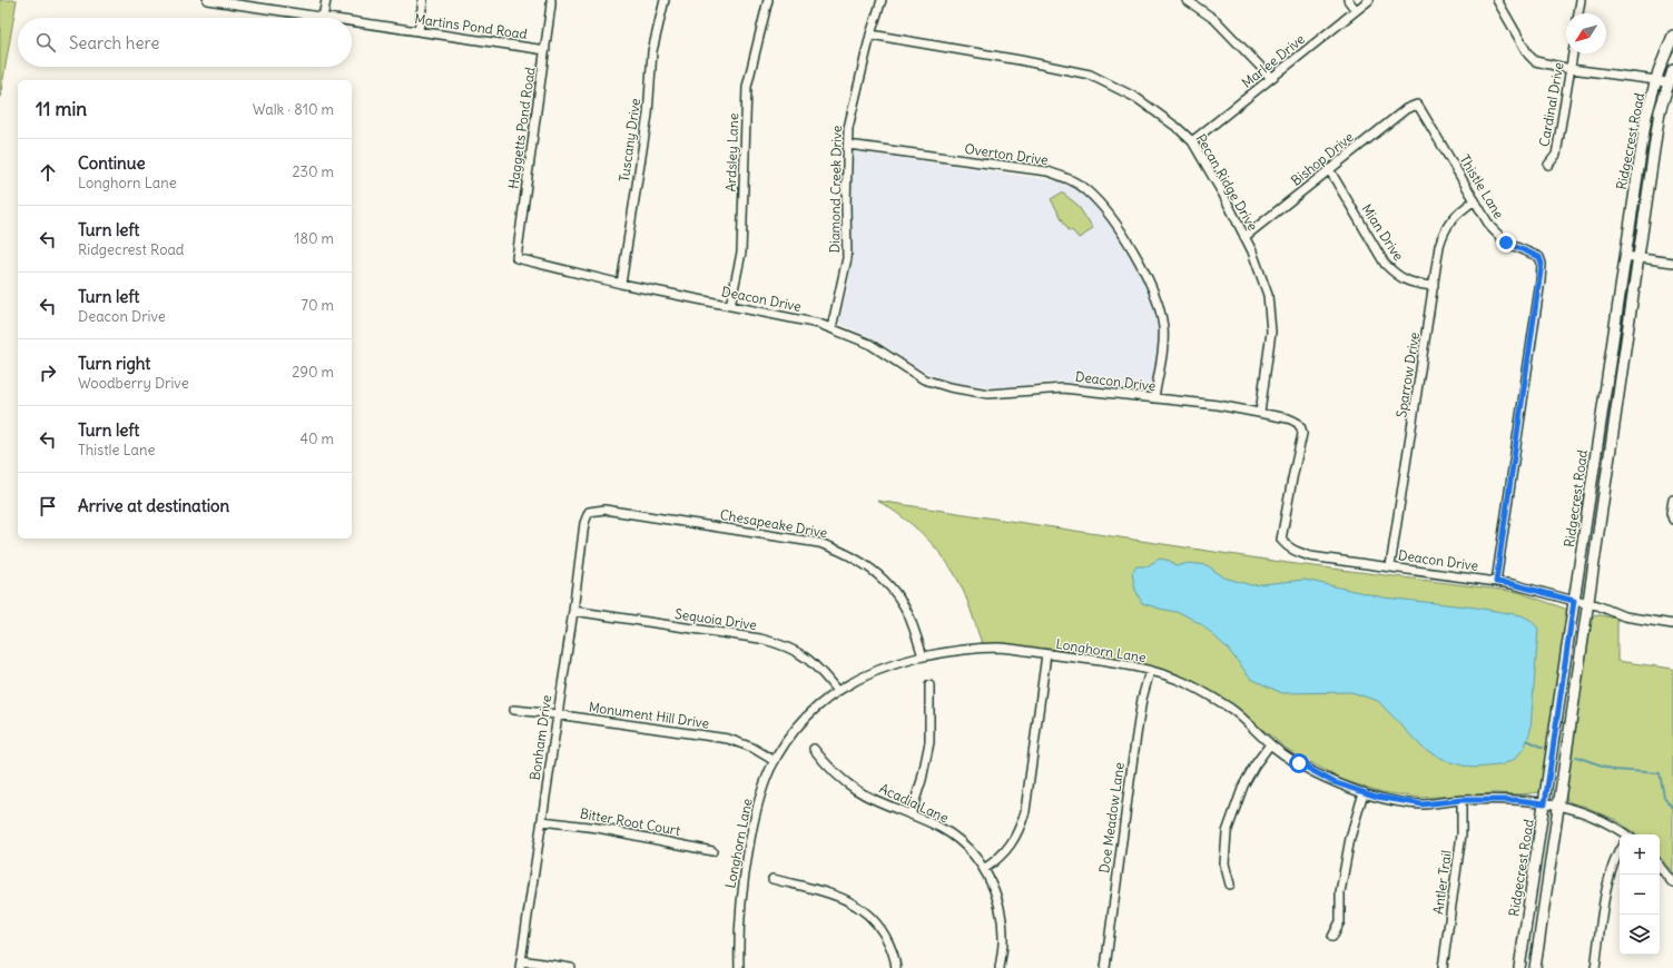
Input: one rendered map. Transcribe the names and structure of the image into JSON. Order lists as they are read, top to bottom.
{
  "streets": {
    "main road": ["Ridgecrest Road"],
    "street": [
      "Martins Pond Road",
      "Marlee Drive",
      "Cardinal Drive",
      "Haggetts Pond Road",
      "Tuscany Drive",
      "Ardsley Lane",
      "Overton Drive",
      "Bishop Drive",
      "Pecan Ridge Drive",
      "Thistle Lane",
      "Diamond Creek Drive",
      "Mian Drive",
      "Deacon Drive",
      "Sparrow Drive",
      "Chesapeake Drive",
      "Sequoia Drive",
      "Longhorn Lane",
      "Monument Hill Drive",
      "Bonham Drive",
      "Acadia Lane",
      "Doe Meadow Lane",
      "Bitter Root Court",
      "Antler Trail"
    ]
  },
  "crossings": [
    ["Martins Pond Road", "Haggetts Pond Road"],
    ["Marlee Drive", "Pecan Ridge Drive"],
    ["Haggetts Pond Road", "Deacon Drive"],
    ["Tuscany Drive", "Deacon Drive"],
    ["Ridgecrest Road", "Deacon Drive"],
    ["Ridgecrest Road", "Longhorn Lane"],
    ["Ardsley Lane", "Deacon Drive"],
    ["Overton Drive", "Diamond Creek Drive"],
    ["Overton Drive", "Deacon Drive"],
    ["Bishop Drive", "Pecan Ridge Drive"],
    ["Bishop Drive", "Thistle Lane"],
    ["Bishop Drive", "Mian Drive"],
    ["Pecan Ridge Drive", "Diamond Creek Drive"],
    ["Pecan Ridge Drive", "Deacon Drive"],
    ["Thistle Lane", "Deacon Drive"],
    ["Thistle Lane", "Sparrow Drive"],
    ["Diamond Creek Drive", "Deacon Drive"],
    ["Mian Drive", "Sparrow Drive"],
    ["Deacon Drive", "Sparrow Drive"],
    ["Chesapeake Drive", "Longhorn Lane"],
    ["Chesapeake Drive", "Bonham Drive"],
    ["Sequoia Drive", "Longhorn Lane"],
    ["Sequoia Drive", "Bonham Drive"],
    ["Longhorn Lane", "Monument Hill Drive"],
    ["Longhorn Lane", "Doe Meadow Lane"],
    ["Longhorn Lane", "Antler Trail"],
    ["Monument Hill Drive", "Bonham Drive"],
    ["Bonham Drive", "Bitter Root Court"]
  ],
  "north": "bottom left",
  "page": {
    "search": "Search here",
    "heading": ["11 min", "Walk · 810 m"],
    "list": [
      ["Continue", "Longhorn Lane", "230 m"],
      ["Turn left", "Ridgecrest Road", "180 m"],
      ["Turn left", "Deacon Drive", "70 m"],
      ["Turn right", "Woodberry Drive", "290 m"],
      ["Turn left", "Thistle Lane", "40 m"],
      "Arrive at destination"
    ],
    "map_buttons": ["+", "−"]
  }
}
